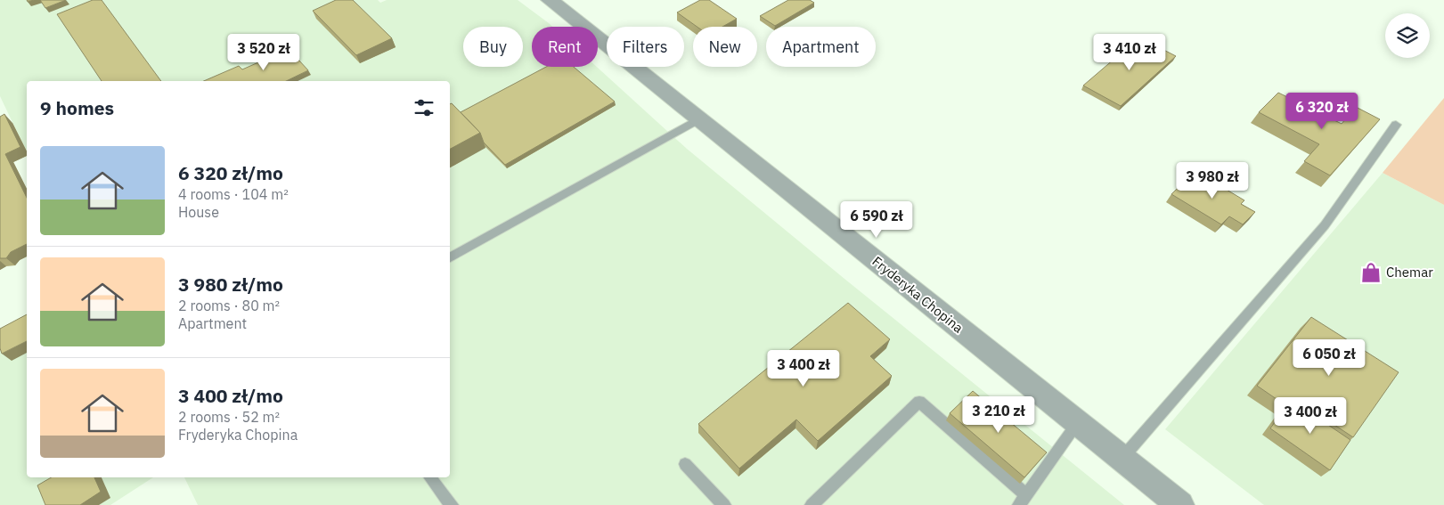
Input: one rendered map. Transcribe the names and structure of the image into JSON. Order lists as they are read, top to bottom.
{
  "streets": {
    "street": ["Fryderyka Chopina"]
  },
  "places": {
    "shop": ["Chemar"]
  },
  "page": {
    "chip": [
      "Buy",
      "Rent",
      "Filters",
      "New",
      "Apartment"
    ],
    "price": [
      "3 520 zł",
      "3 410 zł",
      "6 320 zł",
      "3 980 zł",
      "6 590 zł",
      "6 050 zł",
      "3 400 zł",
      "3 210 zł",
      "3 400 zł"
    ],
    "heading": "9 homes",
    "list": [
      {
        "name": "6 320 zł/mo",
        "note": "4 rooms · 104 m² · House"
      },
      {
        "name": "3 980 zł/mo",
        "note": "2 rooms · 80 m² · Apartment"
      },
      {
        "name": "3 400 zł/mo",
        "note": "2 rooms · 52 m² · Fryderyka Chopina"
      }
    ]
  }
}
